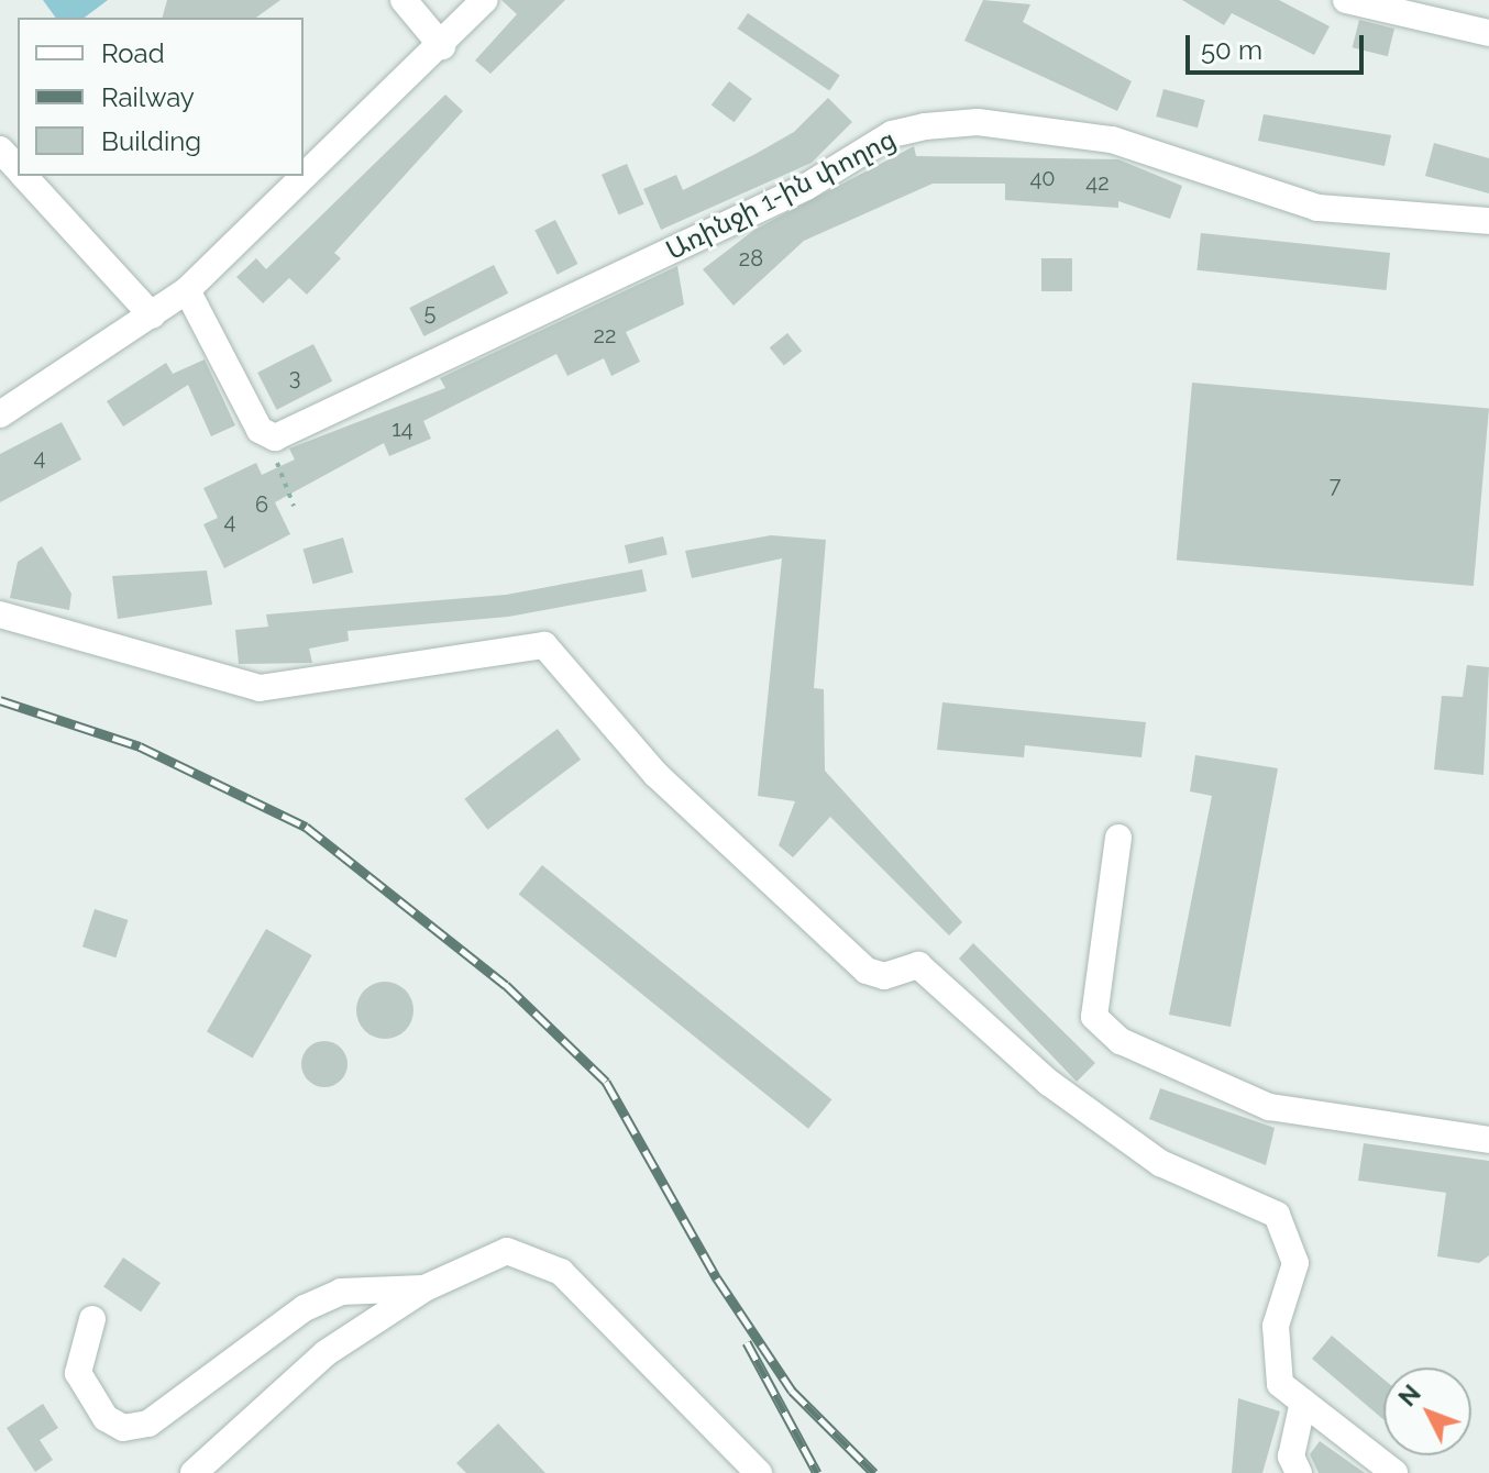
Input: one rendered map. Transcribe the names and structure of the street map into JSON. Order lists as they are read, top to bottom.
{
  "streets": {
    "street": ["Առինջի 1-ին փողոց"]
  },
  "house_numbers": [
    "40",
    "42",
    "28",
    "5",
    "22",
    "3",
    "14",
    "4",
    "7",
    "6",
    "4"
  ],
  "legend": ["Road", "Railway", "Building"],
  "scale_bar": "50 m",
  "north": "top left"
}
